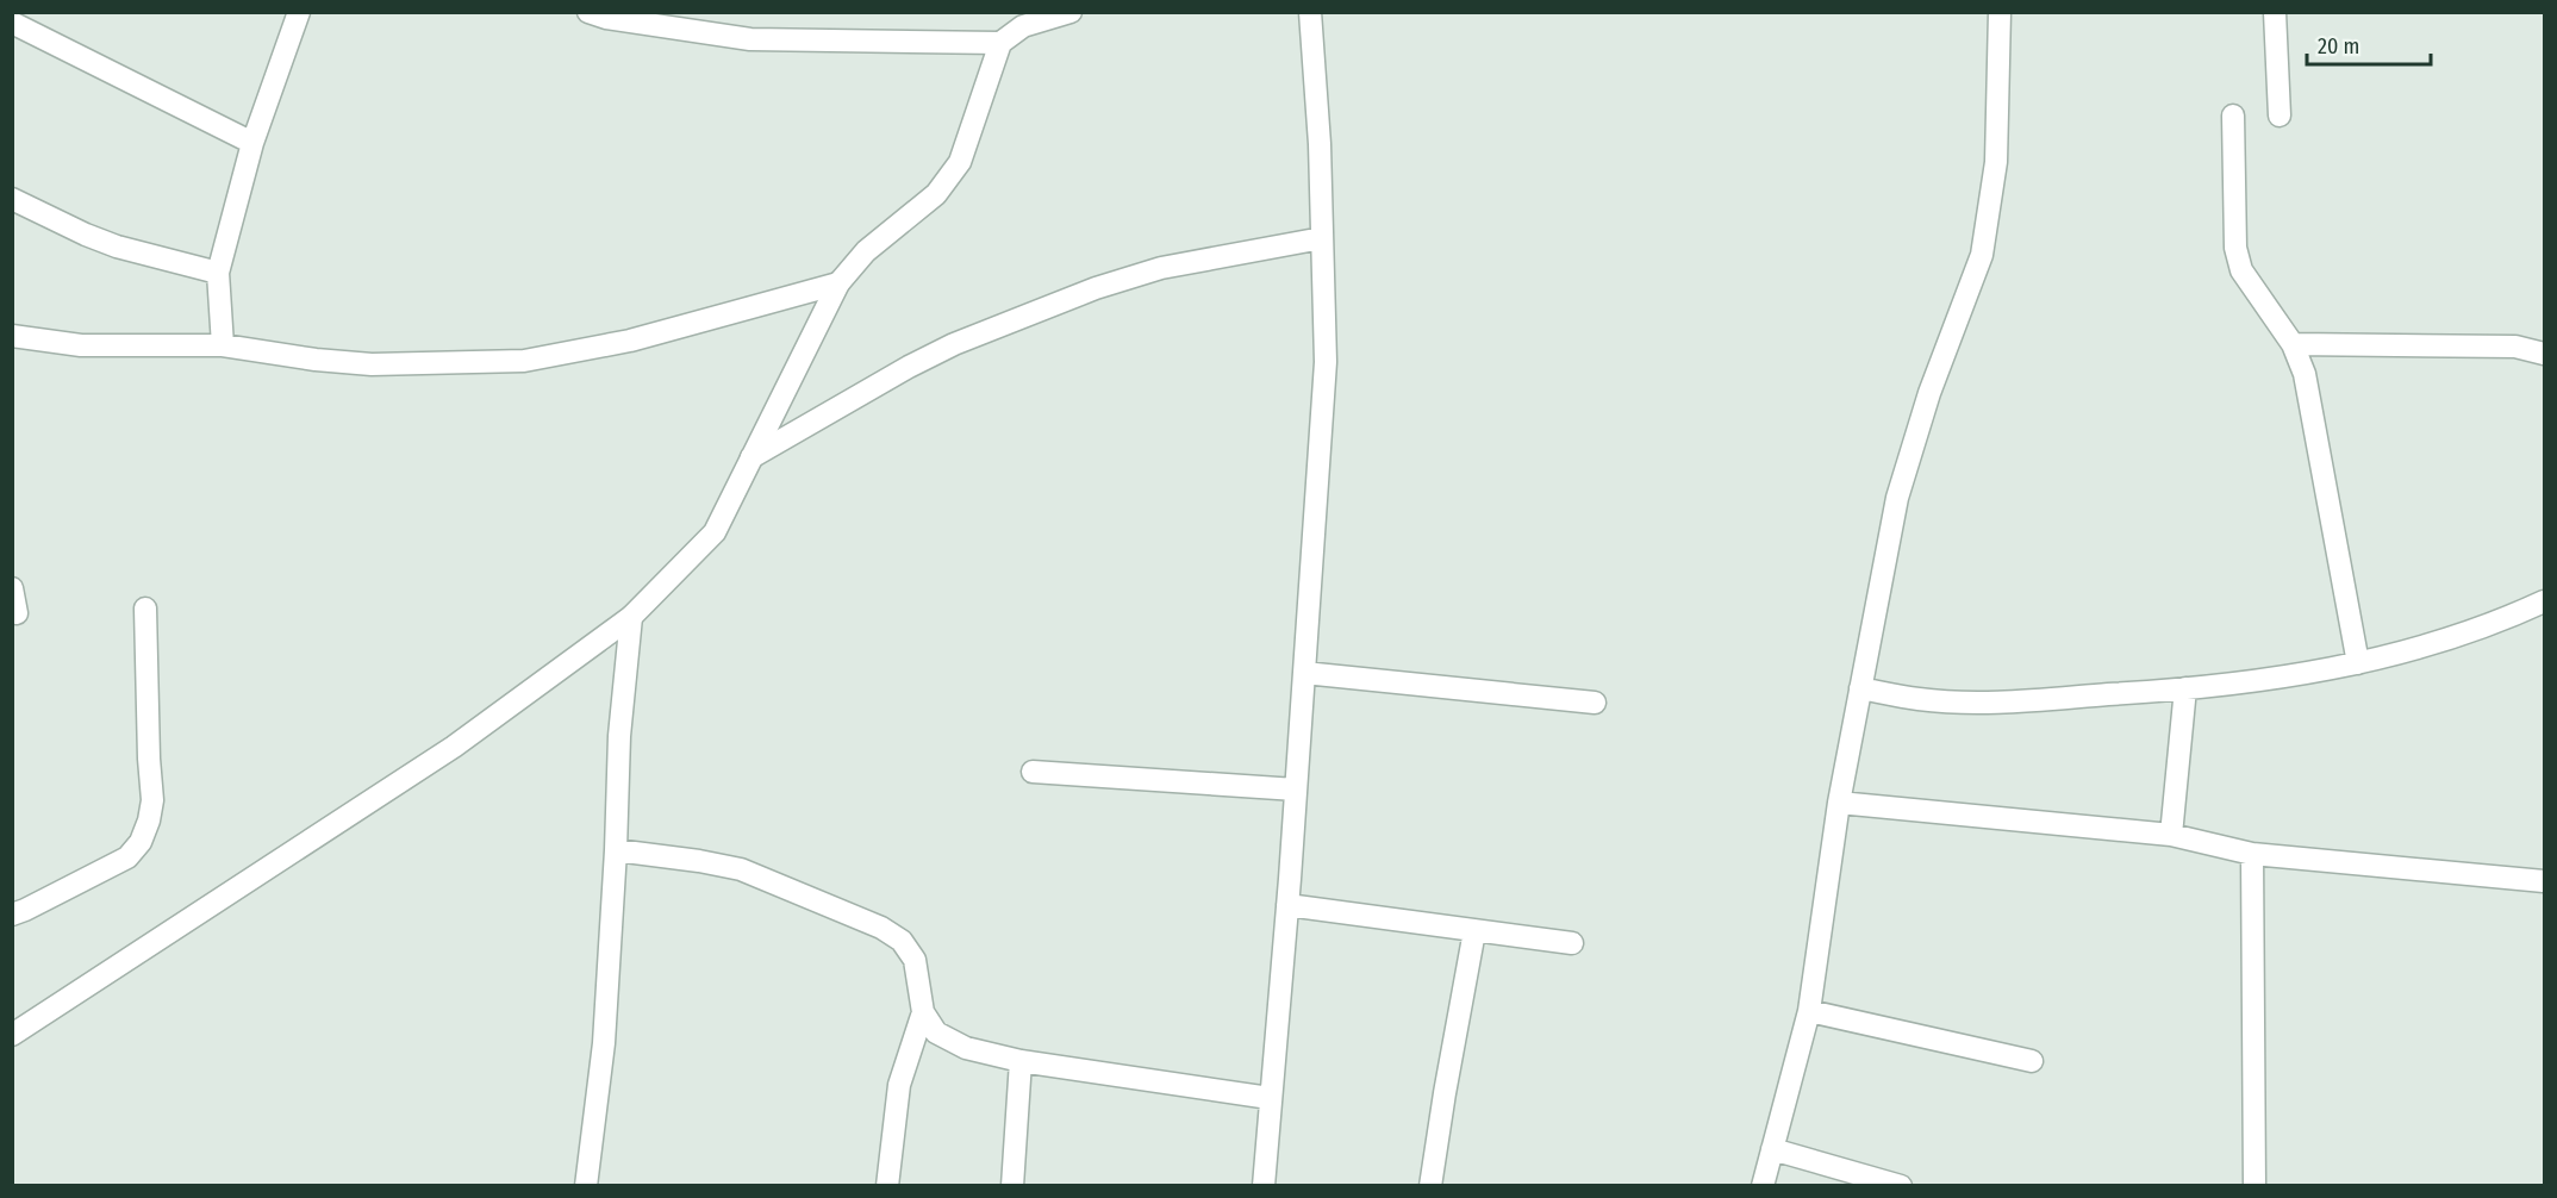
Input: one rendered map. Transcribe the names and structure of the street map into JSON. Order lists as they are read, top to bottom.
{
  "scale_bar": "20 m"
}
